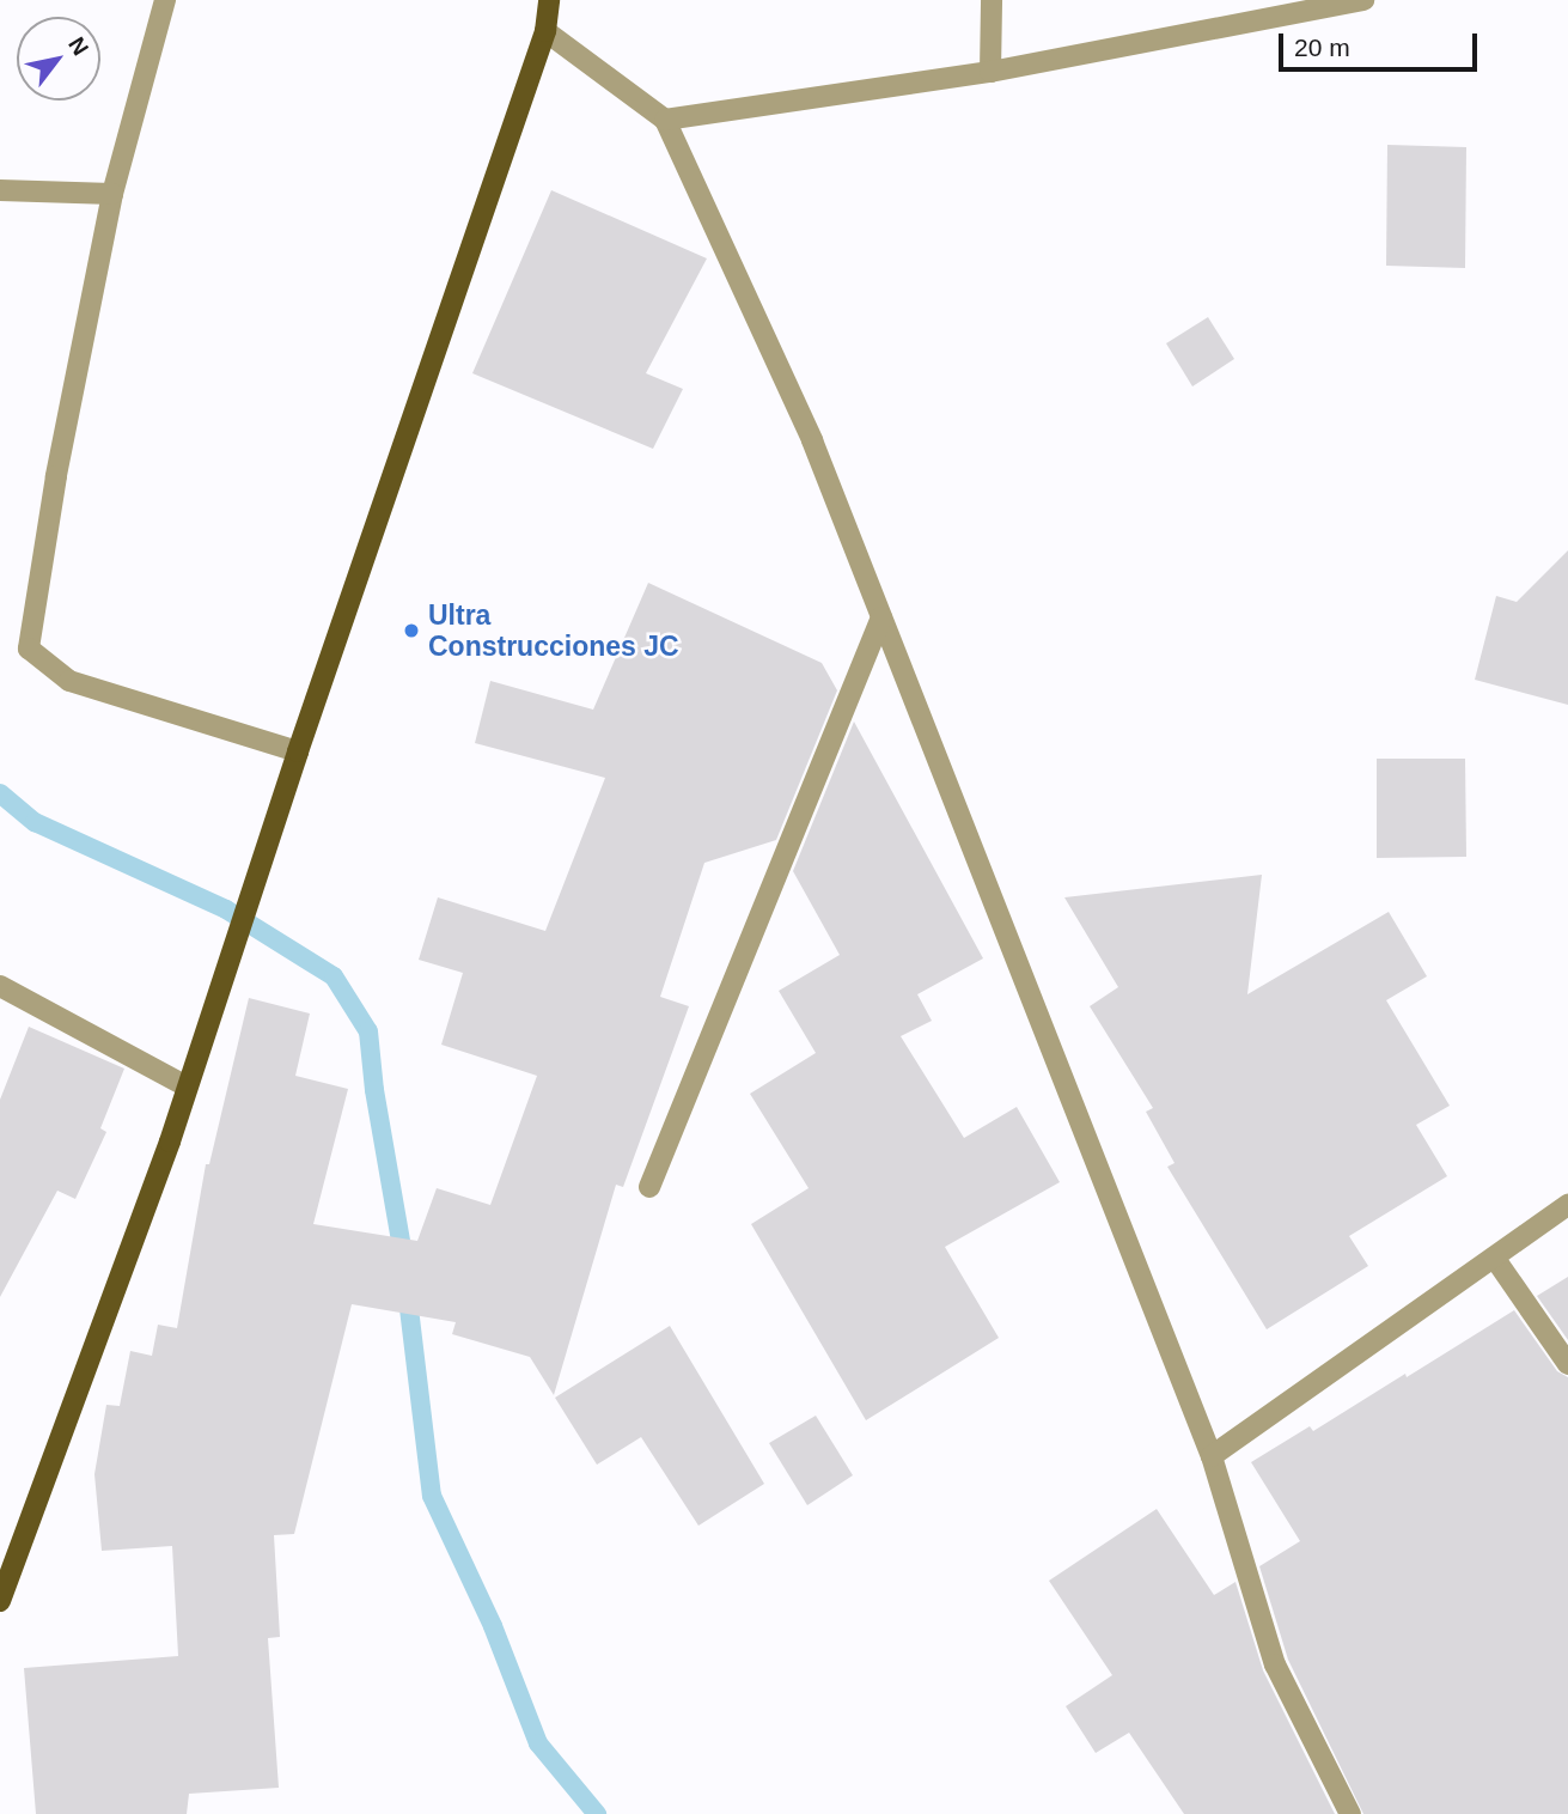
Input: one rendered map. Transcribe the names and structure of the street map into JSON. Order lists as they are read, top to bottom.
{
  "places": ["Ultra Construcciones JC"],
  "scale_bar": "20 m",
  "north": "top right"
}
